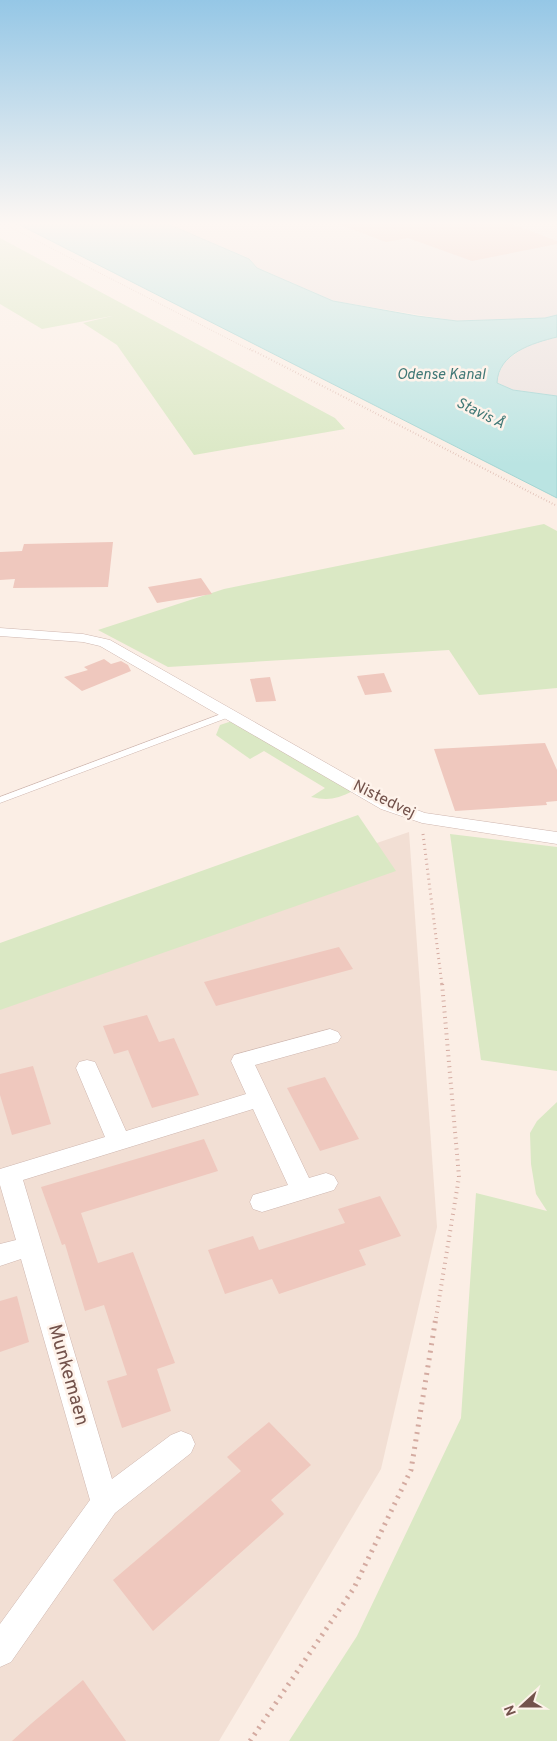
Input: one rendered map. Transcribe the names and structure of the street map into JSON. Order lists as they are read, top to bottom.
{
  "streets": {
    "street": ["Nistedvej", "Munkemaen"]
  },
  "water": ["Odense Kanal", "Stavis Å"],
  "north": "left"
}
